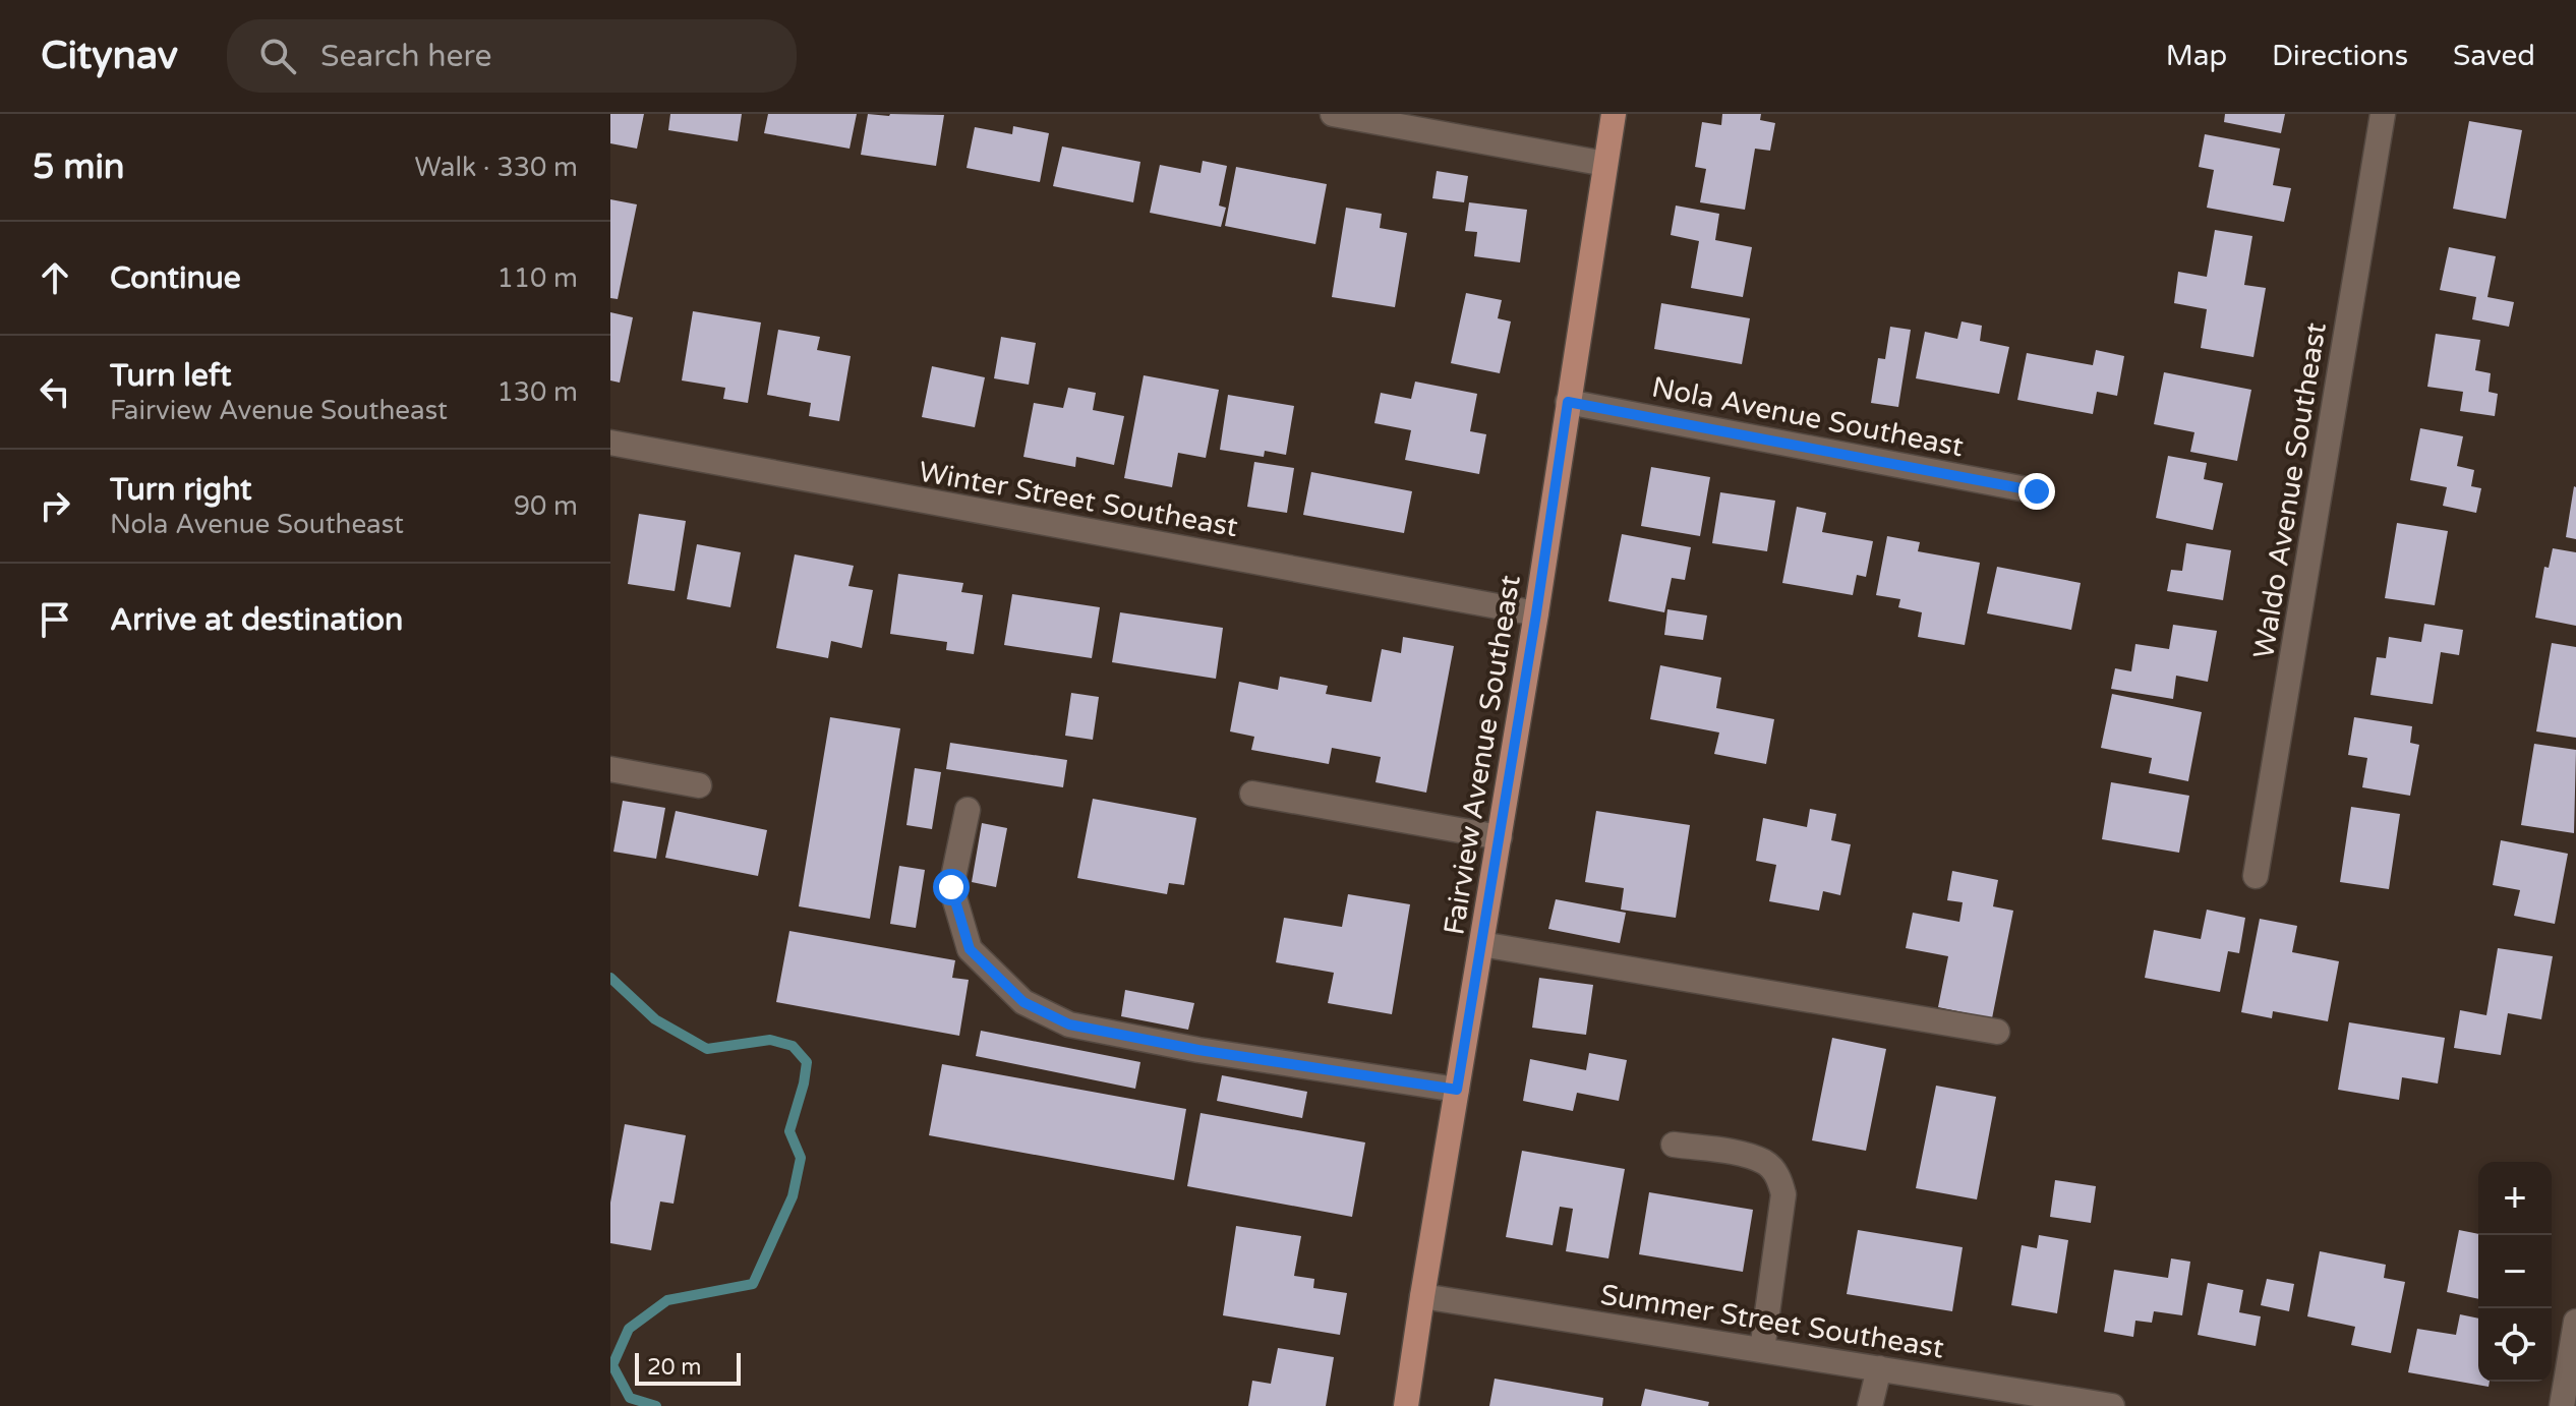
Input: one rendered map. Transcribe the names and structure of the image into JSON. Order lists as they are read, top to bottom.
{
  "streets": {
    "main road": ["Fairview Avenue Southeast"],
    "street": [
      "Nola Avenue Southeast",
      "Waldo Avenue Southeast",
      "Winter Street Southeast",
      "Summer Street Southeast"
    ]
  },
  "crossings": [
    ["Nola Avenue Southeast", "Fairview Avenue Southeast"],
    ["Winter Street Southeast", "Fairview Avenue Southeast"],
    ["Fairview Avenue Southeast", "Summer Street Southeast"]
  ],
  "scale_bar": "20 m",
  "page": {
    "header": "Citynav",
    "search": "Search here",
    "nav": ["Map", "Directions", "Saved"],
    "heading": ["5 min", "Walk · 330 m"],
    "list": [
      ["Continue", "110 m"],
      ["Turn left", "Fairview Avenue Southeast", "130 m"],
      ["Turn right", "Nola Avenue Southeast", "90 m"],
      "Arrive at destination"
    ],
    "map_buttons": ["+", "−"],
    "scale": "20 m"
  }
}
